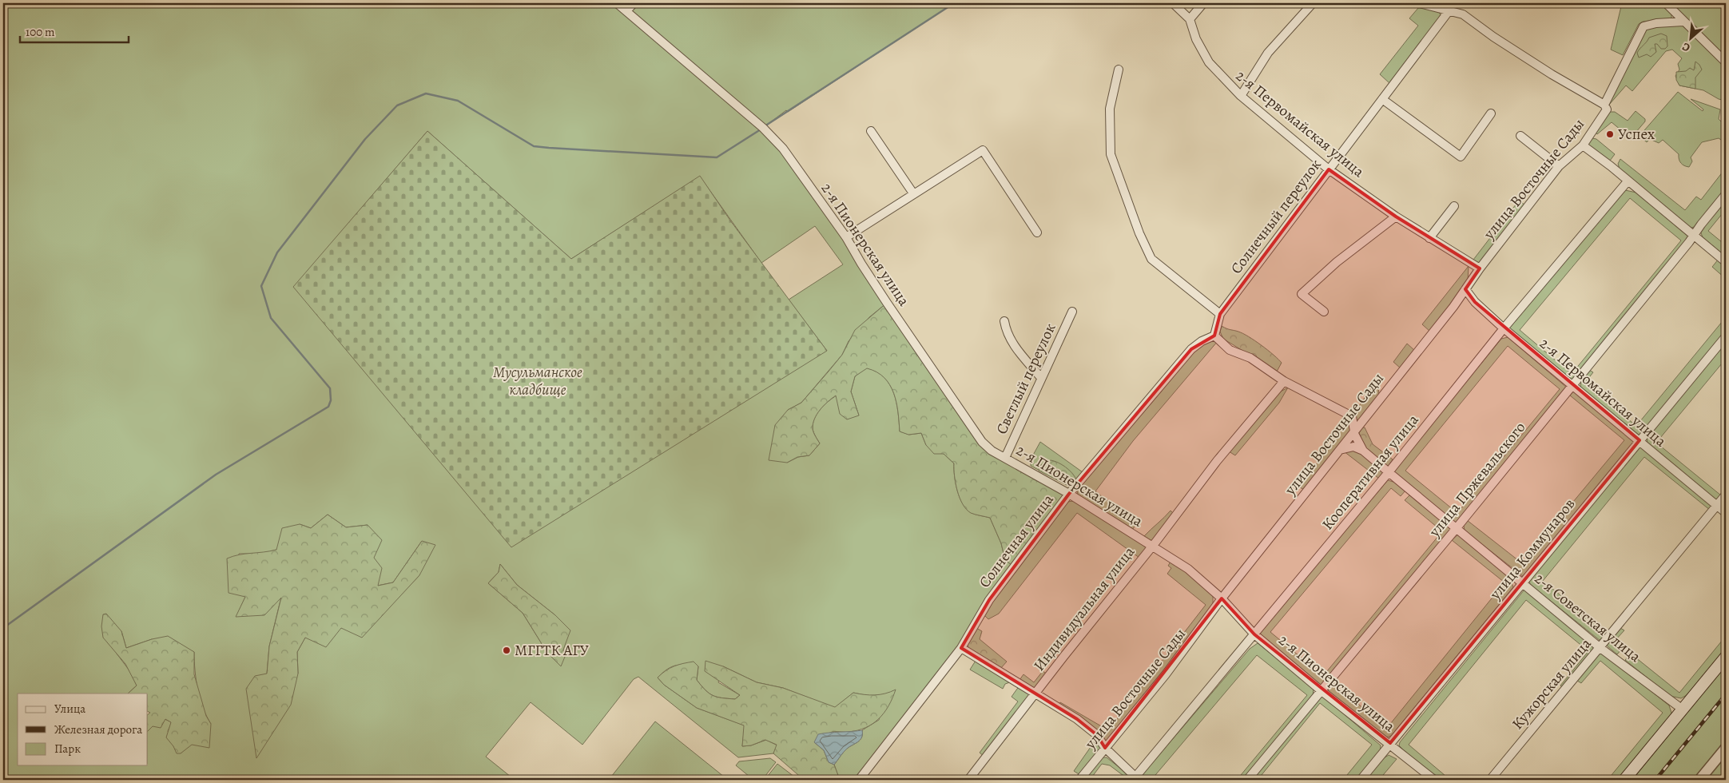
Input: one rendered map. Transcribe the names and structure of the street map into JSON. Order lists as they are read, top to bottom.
{
  "streets": {
    "street": [
      "2-я Первомайская улица",
      "улица Восточные Сады",
      "Солнечный переулок",
      "2-я Пионерская улица",
      "Светлый переулок",
      "Кооперативная улица",
      "улица Пржевальского",
      "Солнечная улица",
      "улица Коммунаров",
      "Индивидуальная улица",
      "2-я Советская улица",
      "Кужорская улица"
    ]
  },
  "crossings": [
    ["2-я Первомайская улица", "улица Восточные Сады"],
    ["2-я Первомайская улица", "Солнечный переулок"],
    ["2-я Первомайская улица", "Кооперативная улица"],
    ["2-я Первомайская улица", "улица Пржевальского"],
    ["2-я Первомайская улица", "улица Коммунаров"],
    ["2-я Первомайская улица", "Кужорская улица"],
    ["улица Восточные Сады", "2-я Пионерская улица"],
    ["улица Восточные Сады", "2-я Советская улица"],
    ["Солнечный переулок", "Солнечная улица"],
    ["Солнечный переулок", "2-я Советская улица"],
    ["2-я Пионерская улица", "Светлый переулок"],
    ["2-я Пионерская улица", "Кооперативная улица"],
    ["2-я Пионерская улица", "улица Пржевальского"],
    ["2-я Пионерская улица", "Солнечная улица"],
    ["2-я Пионерская улица", "улица Коммунаров"],
    ["2-я Пионерская улица", "Индивидуальная улица"],
    ["Кооперативная улица", "2-я Советская улица"],
    ["улица Пржевальского", "2-я Советская улица"],
    ["Солнечная улица", "2-я Советская улица"],
    ["улица Коммунаров", "2-я Советская улица"],
    ["Индивидуальная улица", "2-я Советская улица"],
    ["2-я Советская улица", "Кужорская улица"]
  ],
  "parks": ["Мусульманское кладбище"],
  "places": ["Успех", "МГГТК АГУ"],
  "legend": ["Улица", "Железная дорога", "Парк"],
  "scale_bar": "100 m",
  "north": "bottom left"
}
